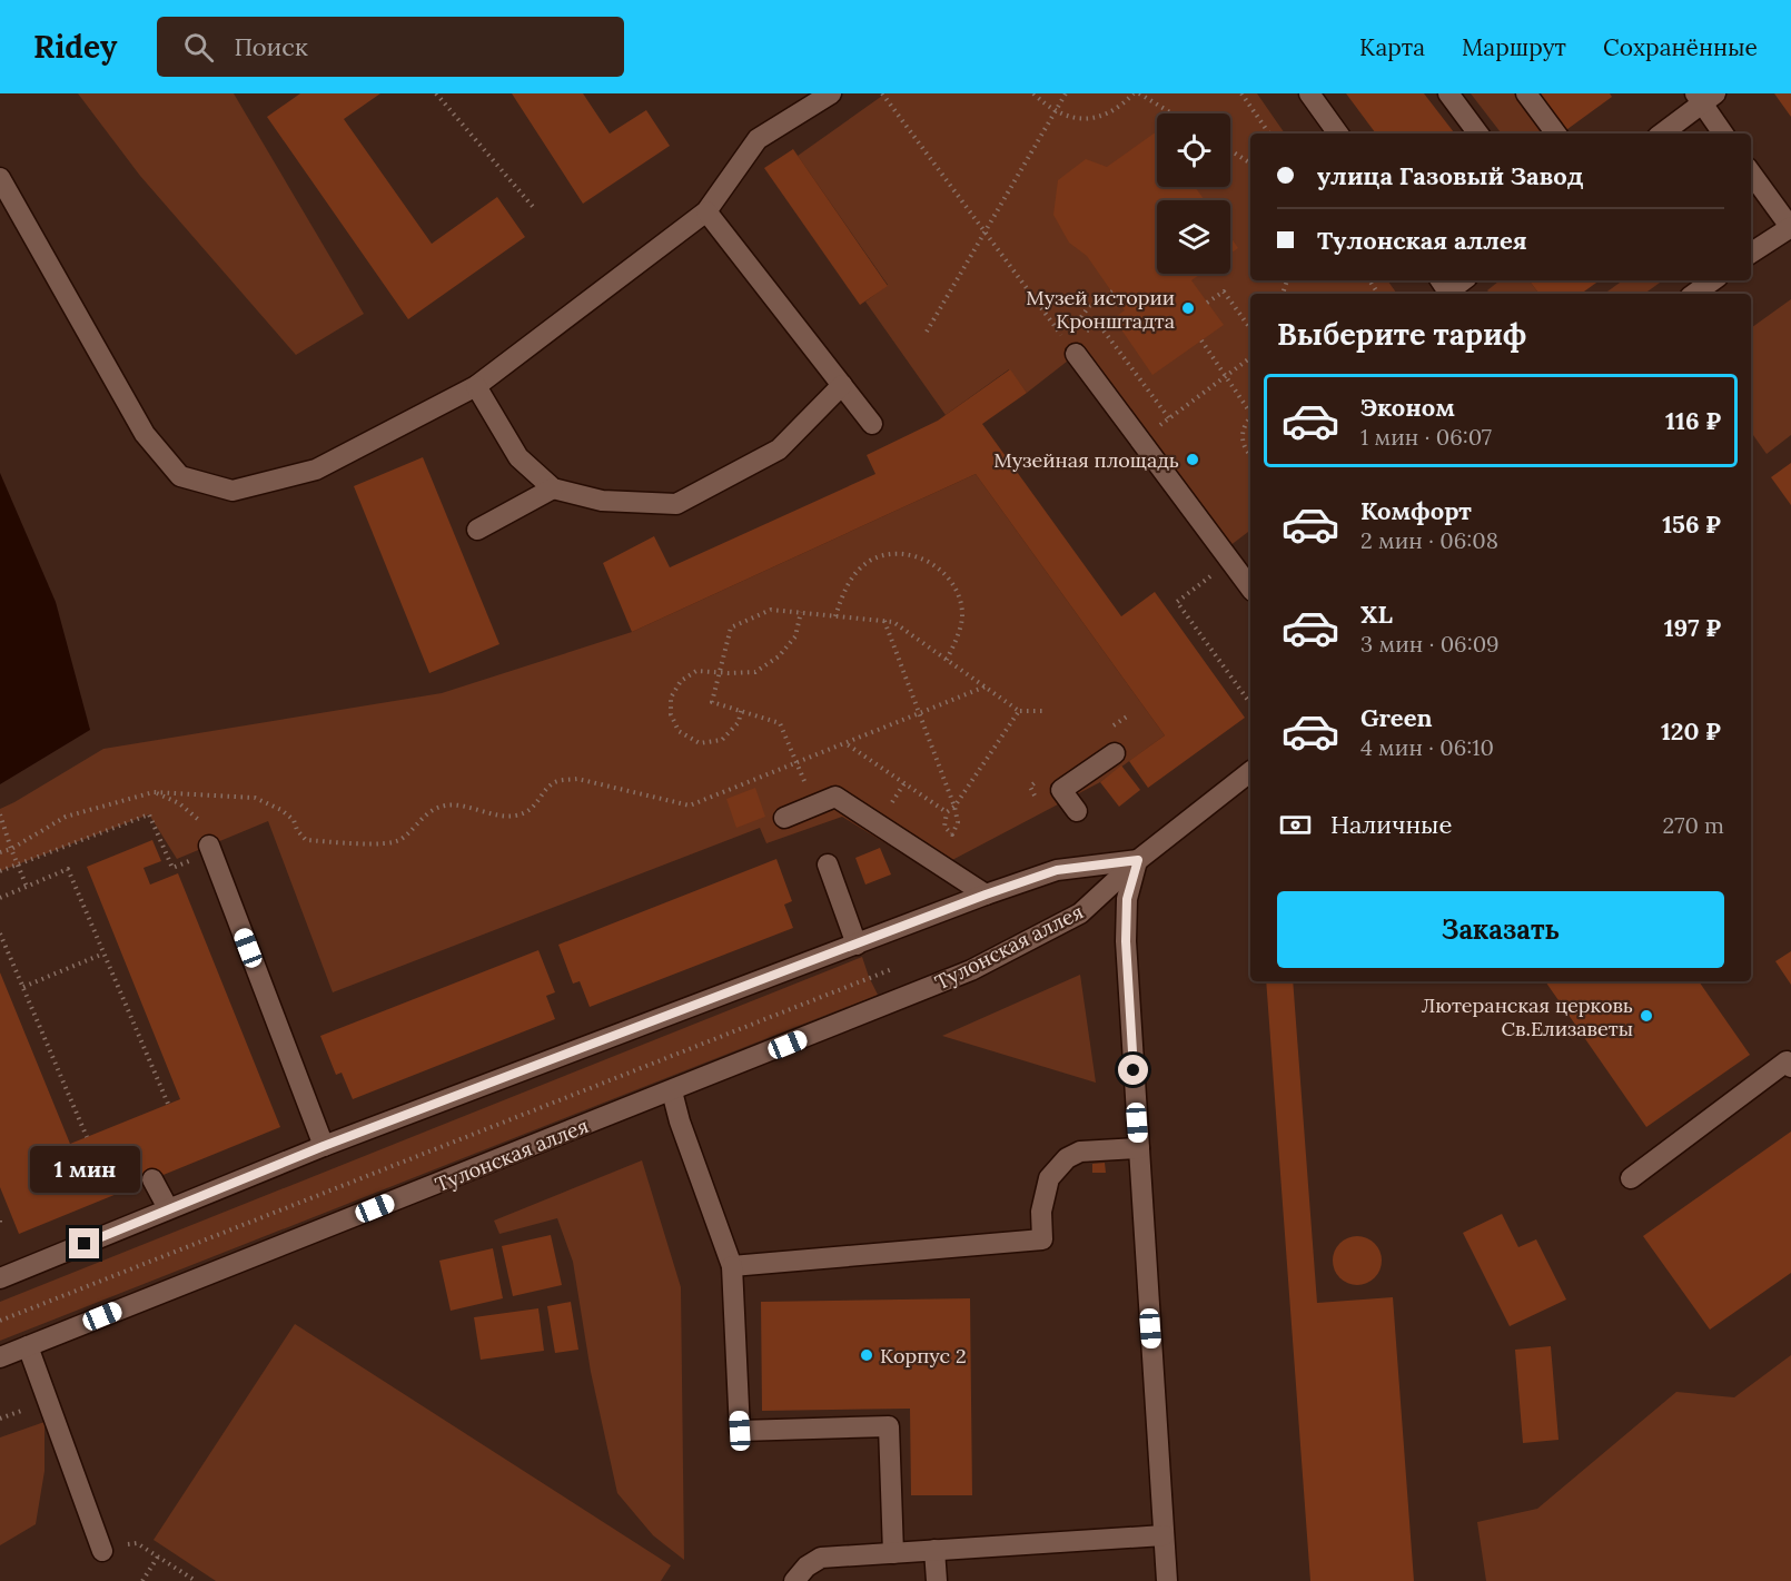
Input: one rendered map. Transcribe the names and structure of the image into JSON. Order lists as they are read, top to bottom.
{
  "streets": {
    "street": ["Тулонская аллея"]
  },
  "places": [
    "Музей истории Кронштадта",
    "Музейная площадь",
    "Лютеранская церковь Св.Елизаветы",
    "Корпус 2"
  ],
  "page": {
    "header": "Ridey",
    "search": "Поиск",
    "nav": ["Карта", "Маршрут", "Сохранённые"],
    "banner": ["улица Газовый Завод", "Тулонская аллея"],
    "heading": "Выберите тариф",
    "list": [
      {
        "name": "Эконом",
        "note": "1 мин · 06:07",
        "value": "116 ₽"
      },
      {
        "name": "Комфорт",
        "note": "2 мин · 06:08",
        "value": "156 ₽"
      },
      {
        "name": "XL",
        "note": "3 мин · 06:09",
        "value": "197 ₽"
      },
      {
        "name": "Green",
        "note": "4 мин · 06:10",
        "value": "120 ₽"
      }
    ],
    "pay": ["Наличные", "270 m"],
    "buttons": "Заказать",
    "bubble": "1 мин"
  }
}
